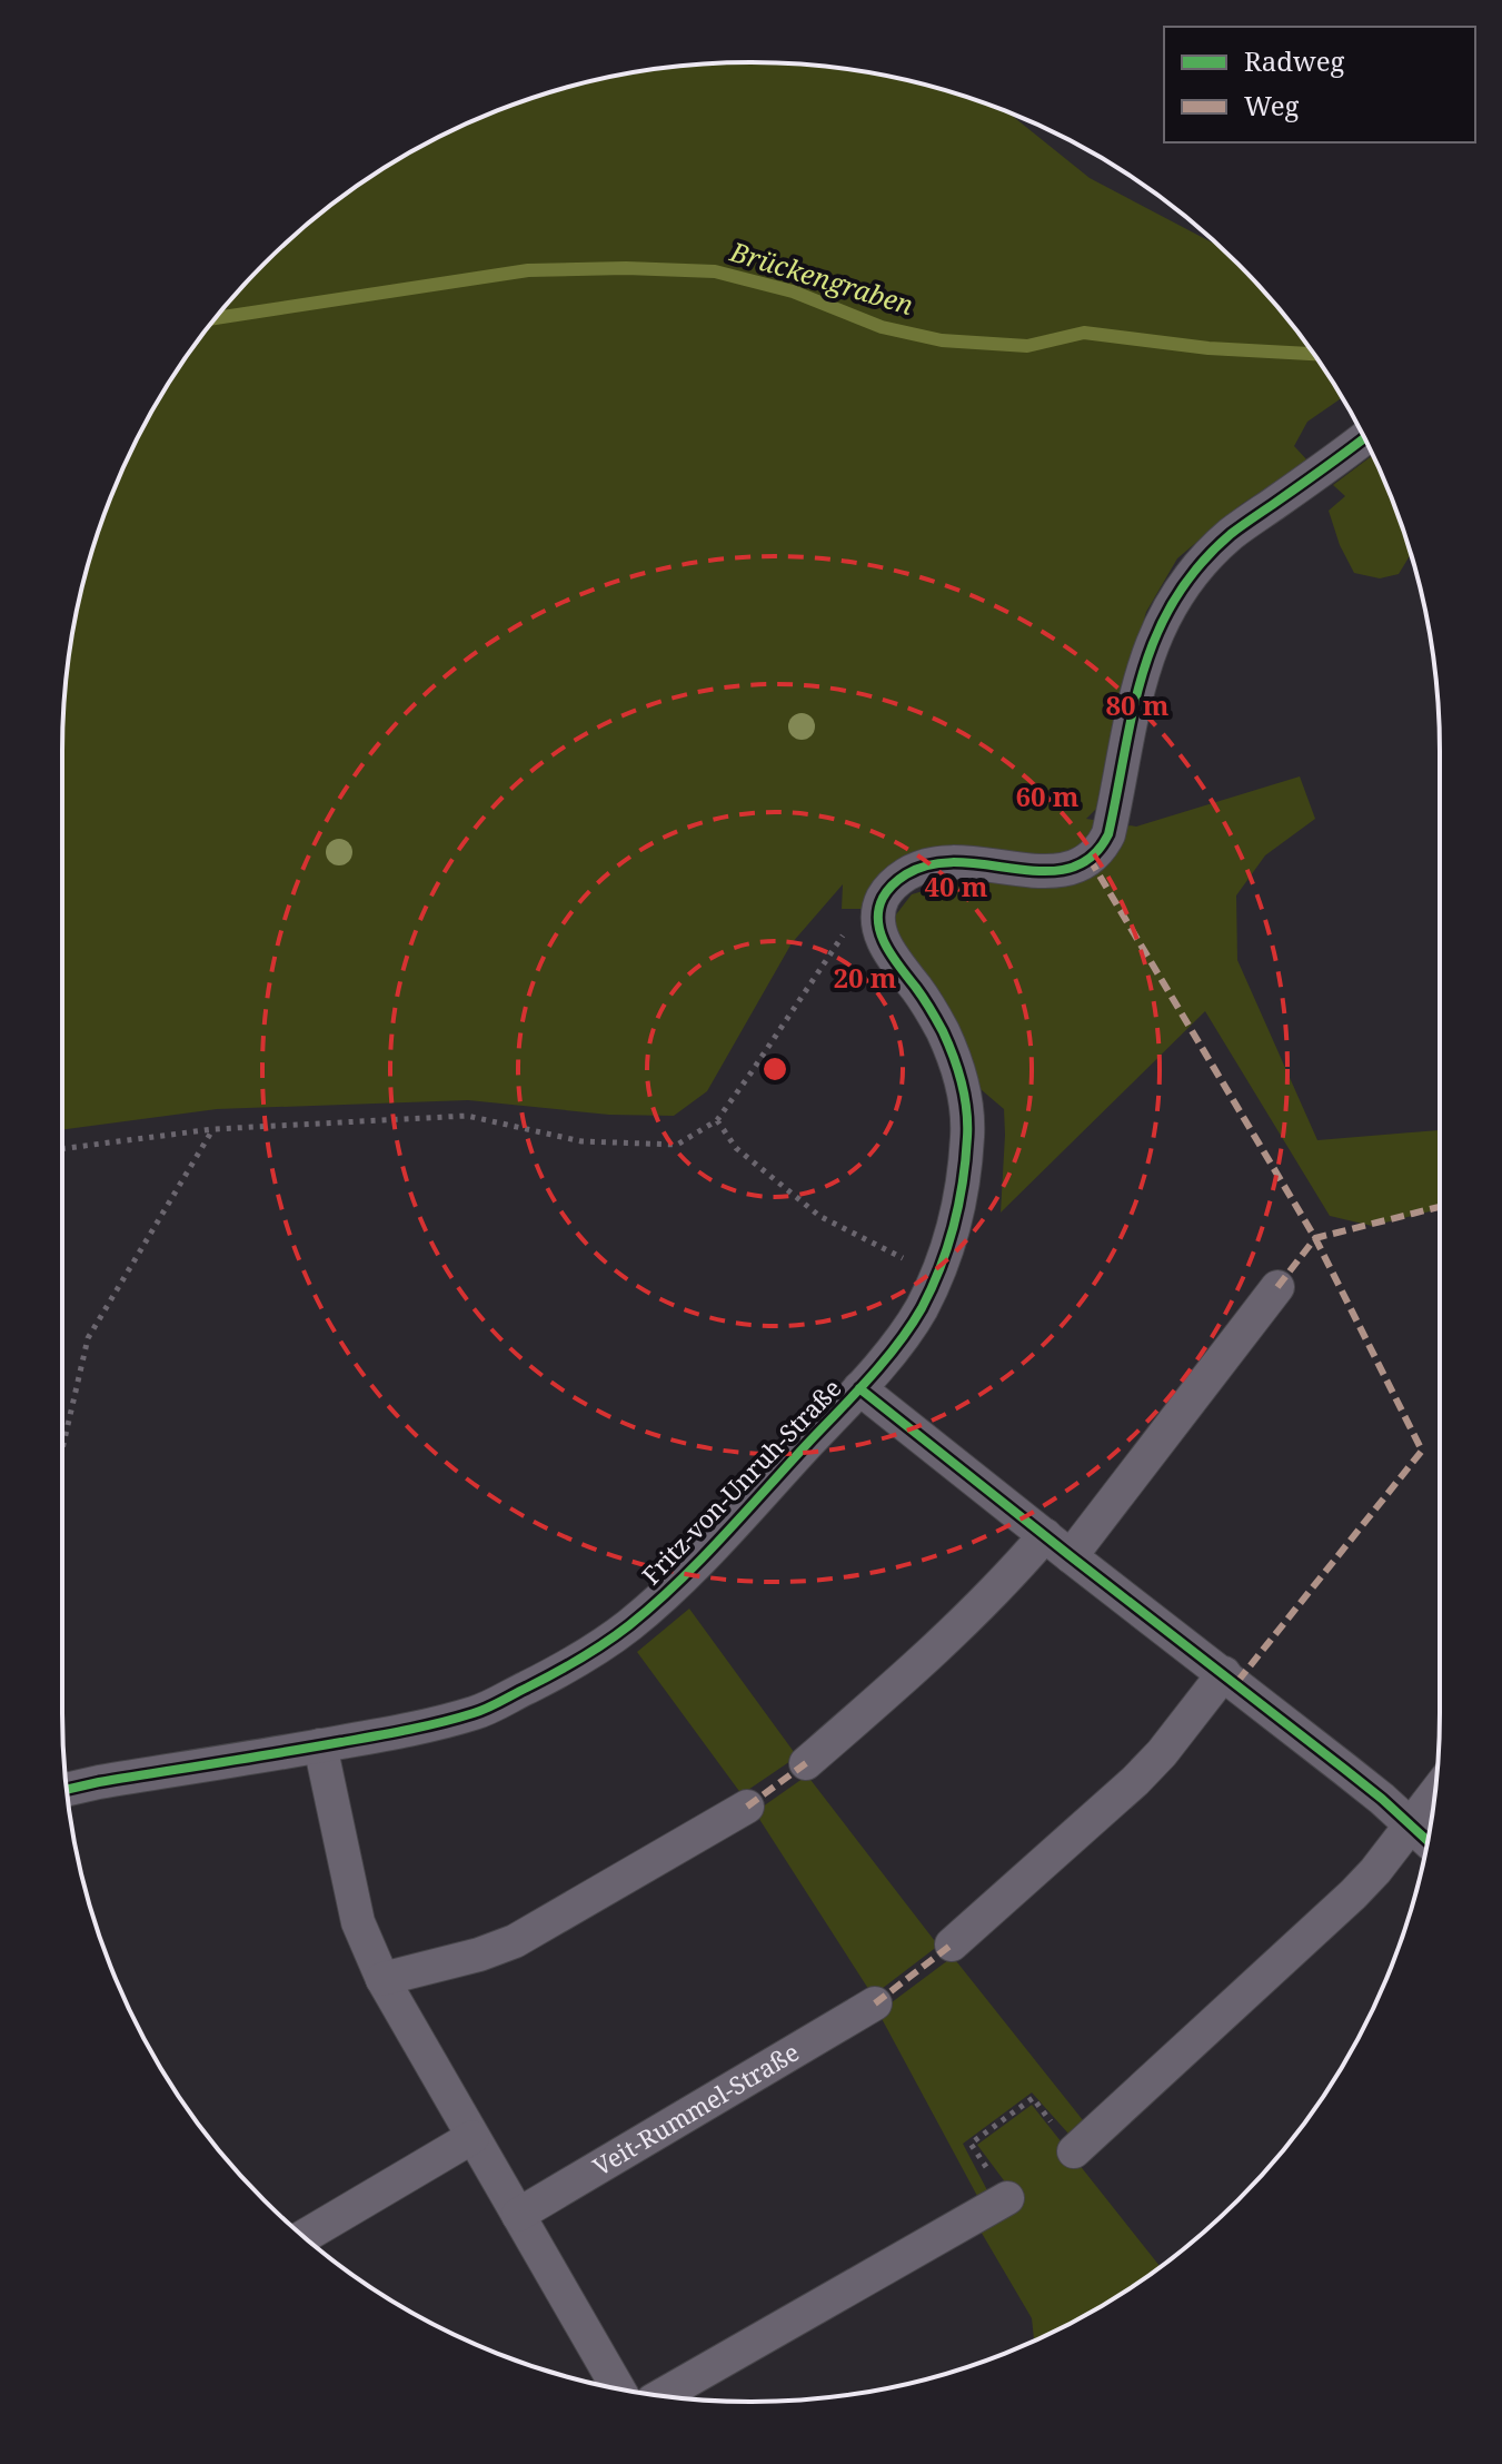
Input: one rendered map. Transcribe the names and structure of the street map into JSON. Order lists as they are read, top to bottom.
{
  "streets": {
    "street": ["Fritz-von-Unruh-Straße", "Veit-Rummel-Straße"]
  },
  "water": ["Brückengraben"],
  "legend": ["Radweg", "Weg"],
  "rings": [
    "80 m",
    "60 m",
    "40 m",
    "20 m"
  ]
}
